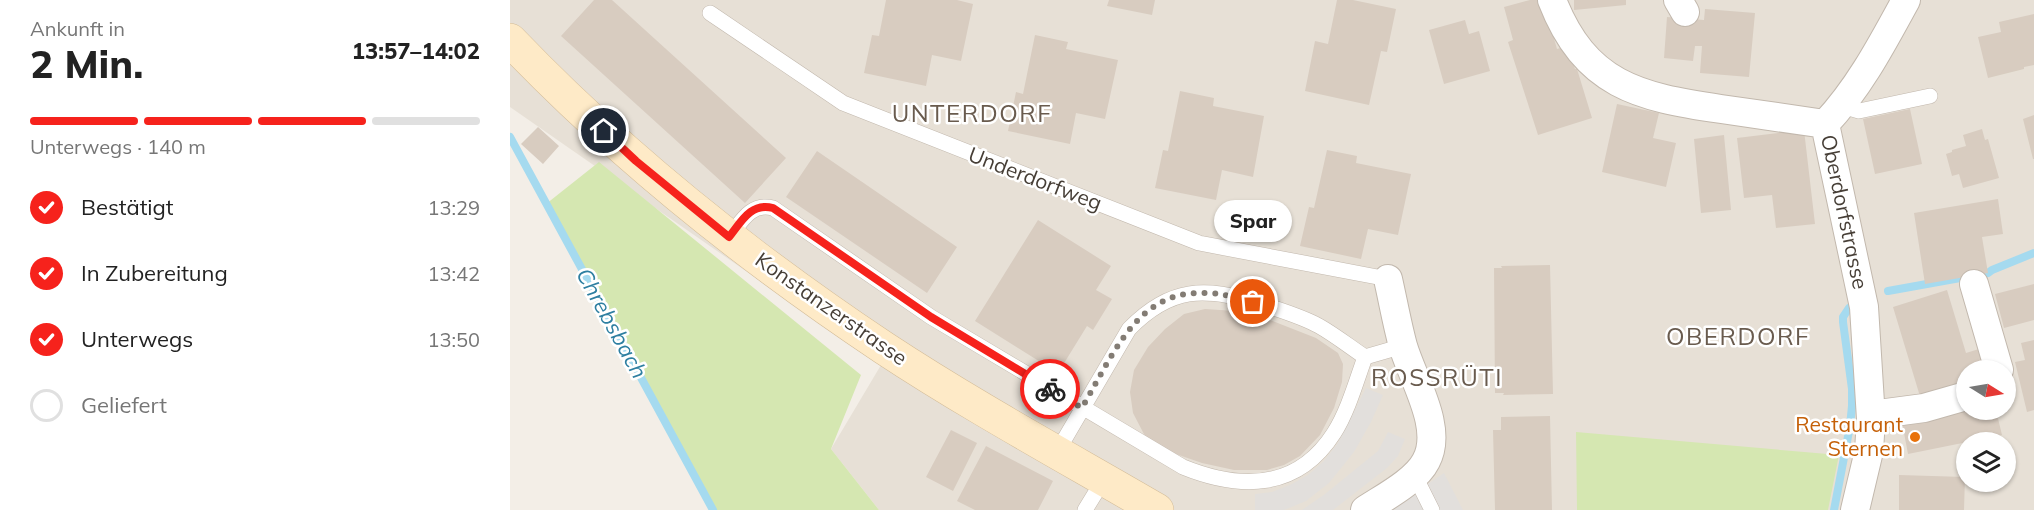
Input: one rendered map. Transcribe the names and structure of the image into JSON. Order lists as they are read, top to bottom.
{
  "streets": {
    "main road": ["Konstanzerstrasse"],
    "street": ["Oberdorfstrasse"],
    "lane": ["Underdorfweg"]
  },
  "districts": ["UNTERDORF", "OBERDORF", "ROSSRÜTI"],
  "water": ["Chrebsbach"],
  "places": ["Spar", "Restaurant Sternen"],
  "north": "right",
  "page": {
    "heading": ["2 Min.", "Ankunft in", "13:57–14:02"],
    "bar": "Unterwegs · 140 m",
    "list": [
      ["Bestätigt", "13:29"],
      ["In Zubereitung", "13:42"],
      ["Unterwegs", "13:50"],
      "Geliefert"
    ],
    "bubble": "Spar"
  }
}
